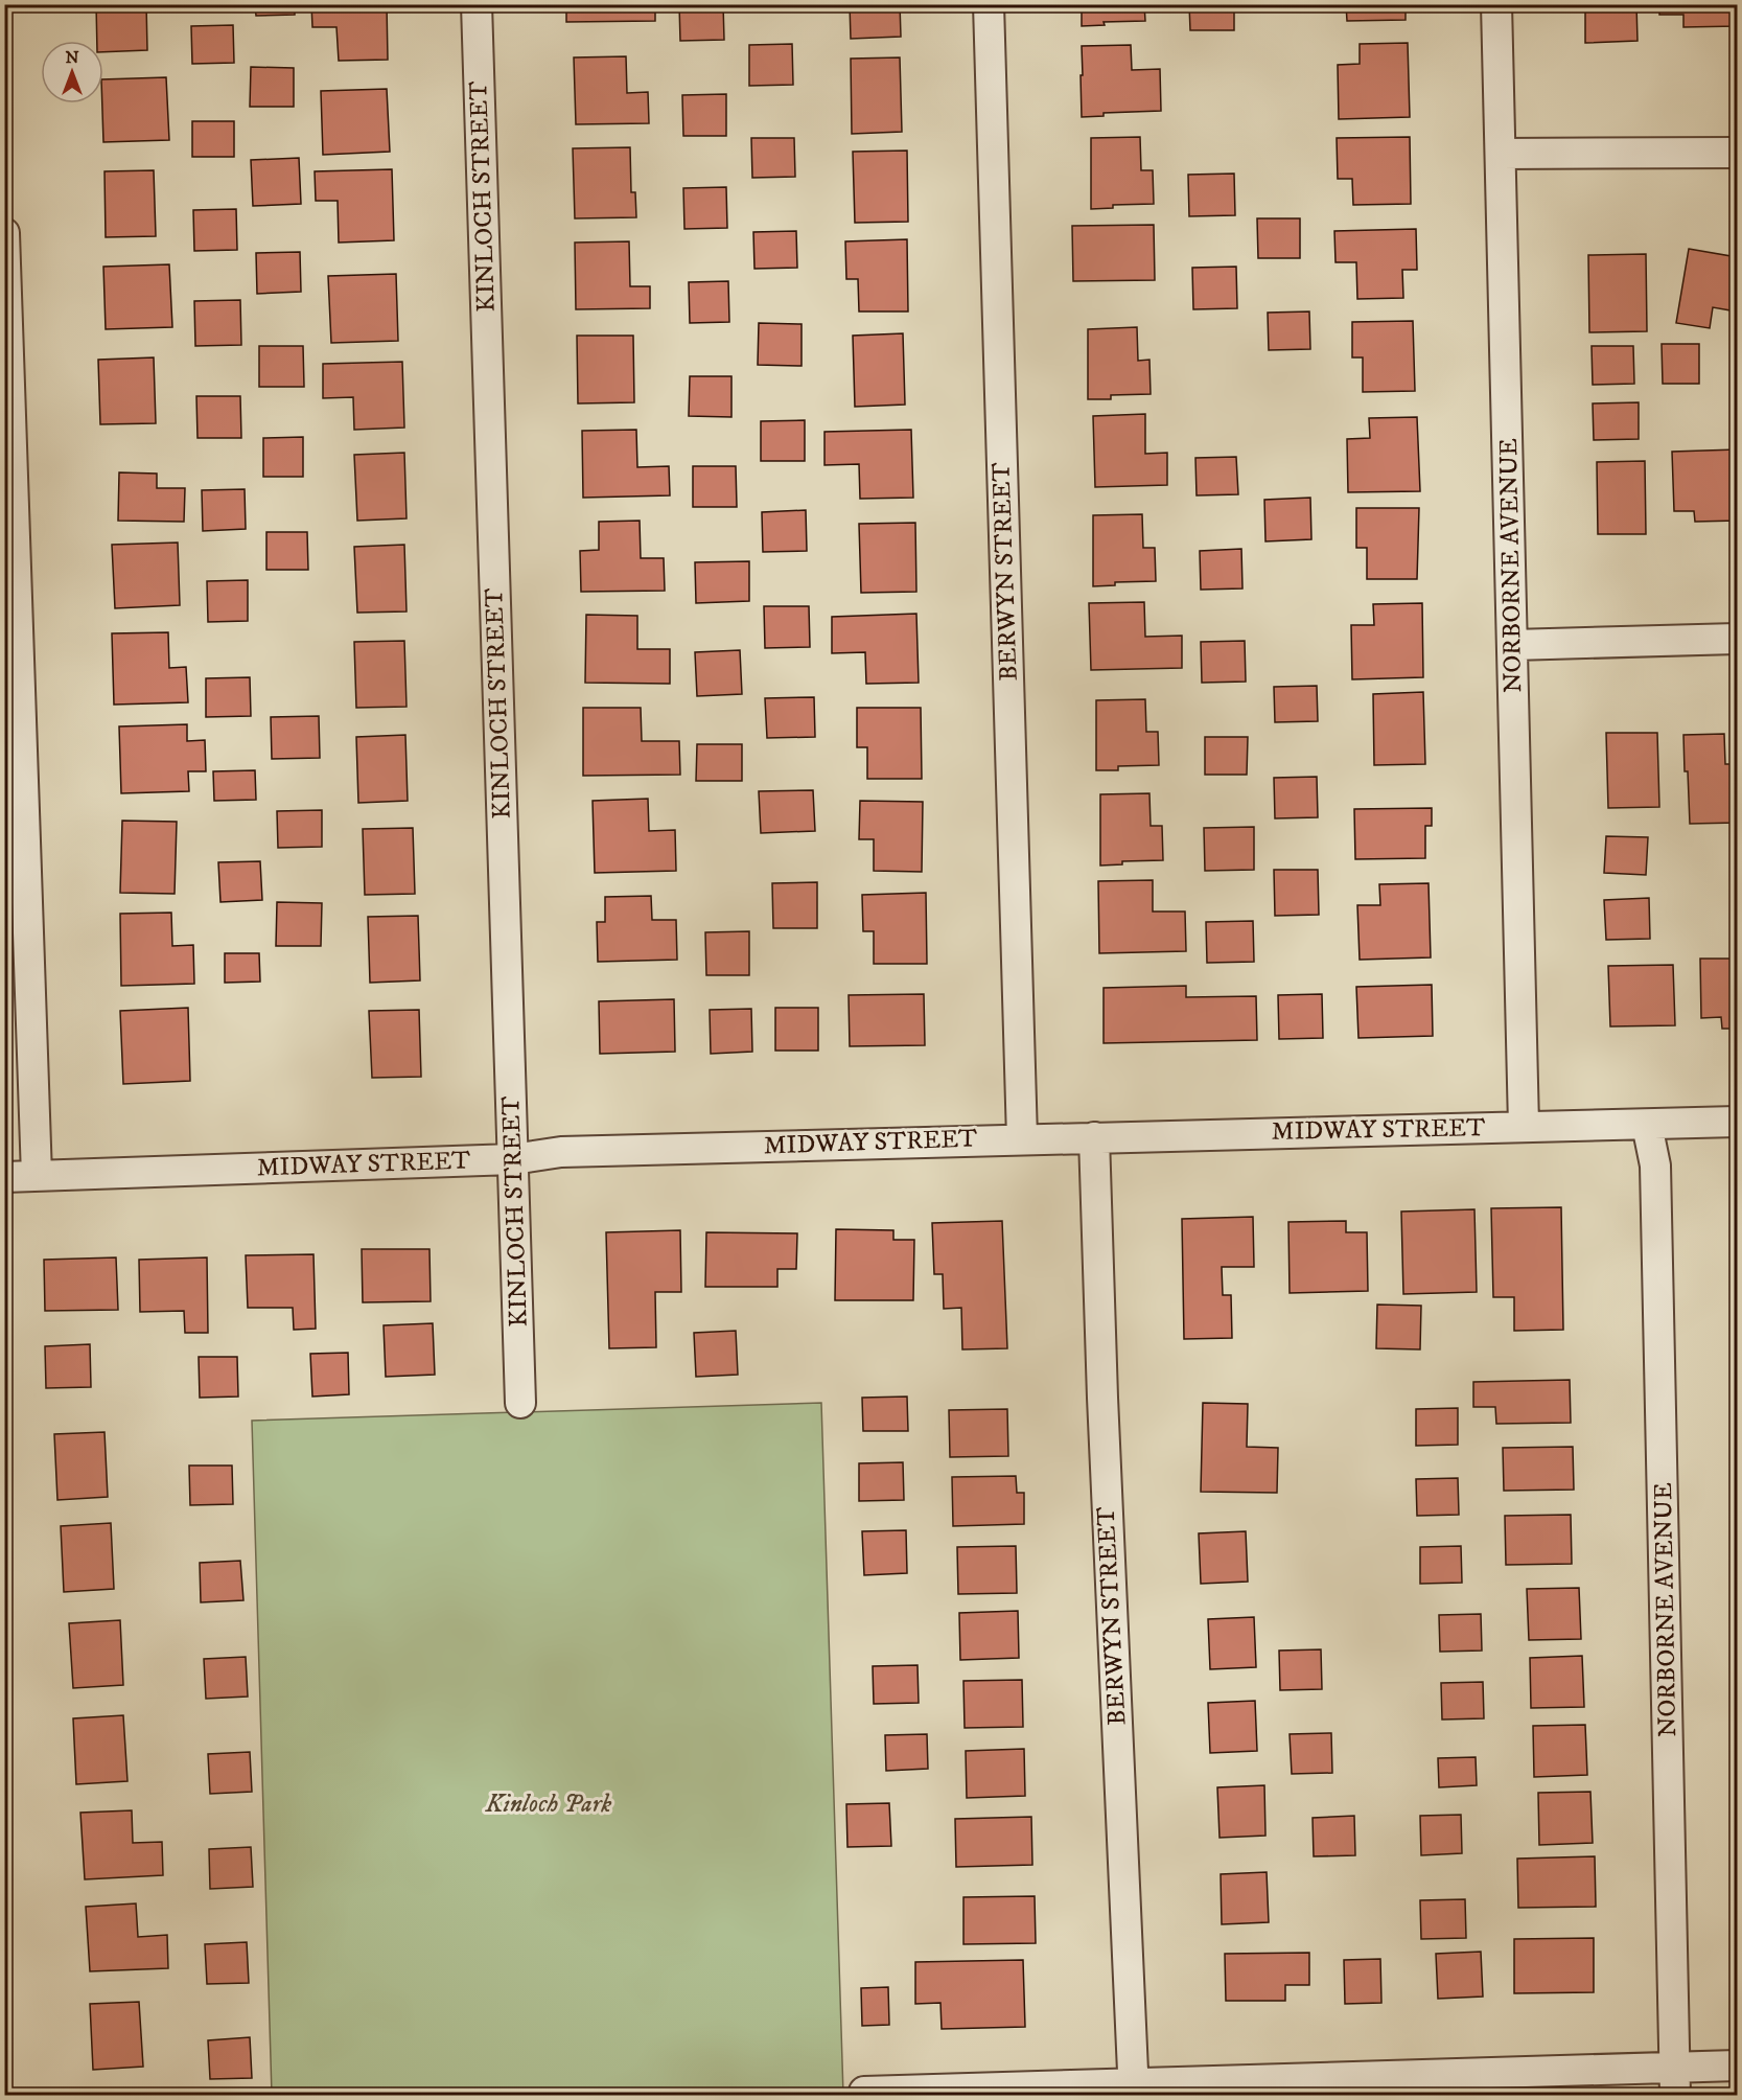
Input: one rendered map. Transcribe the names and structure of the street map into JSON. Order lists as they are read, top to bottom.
{
  "streets": {
    "street": [
      "KINLOCH STREET",
      "NORBORNE AVENUE",
      "BERWYN STREET",
      "MIDWAY STREET"
    ]
  },
  "crossings": [
    ["KINLOCH STREET", "MIDWAY STREET"],
    ["NORBORNE AVENUE", "MIDWAY STREET"],
    ["BERWYN STREET", "MIDWAY STREET"]
  ],
  "parks": ["Kinloch Park"],
  "north": "top"
}
